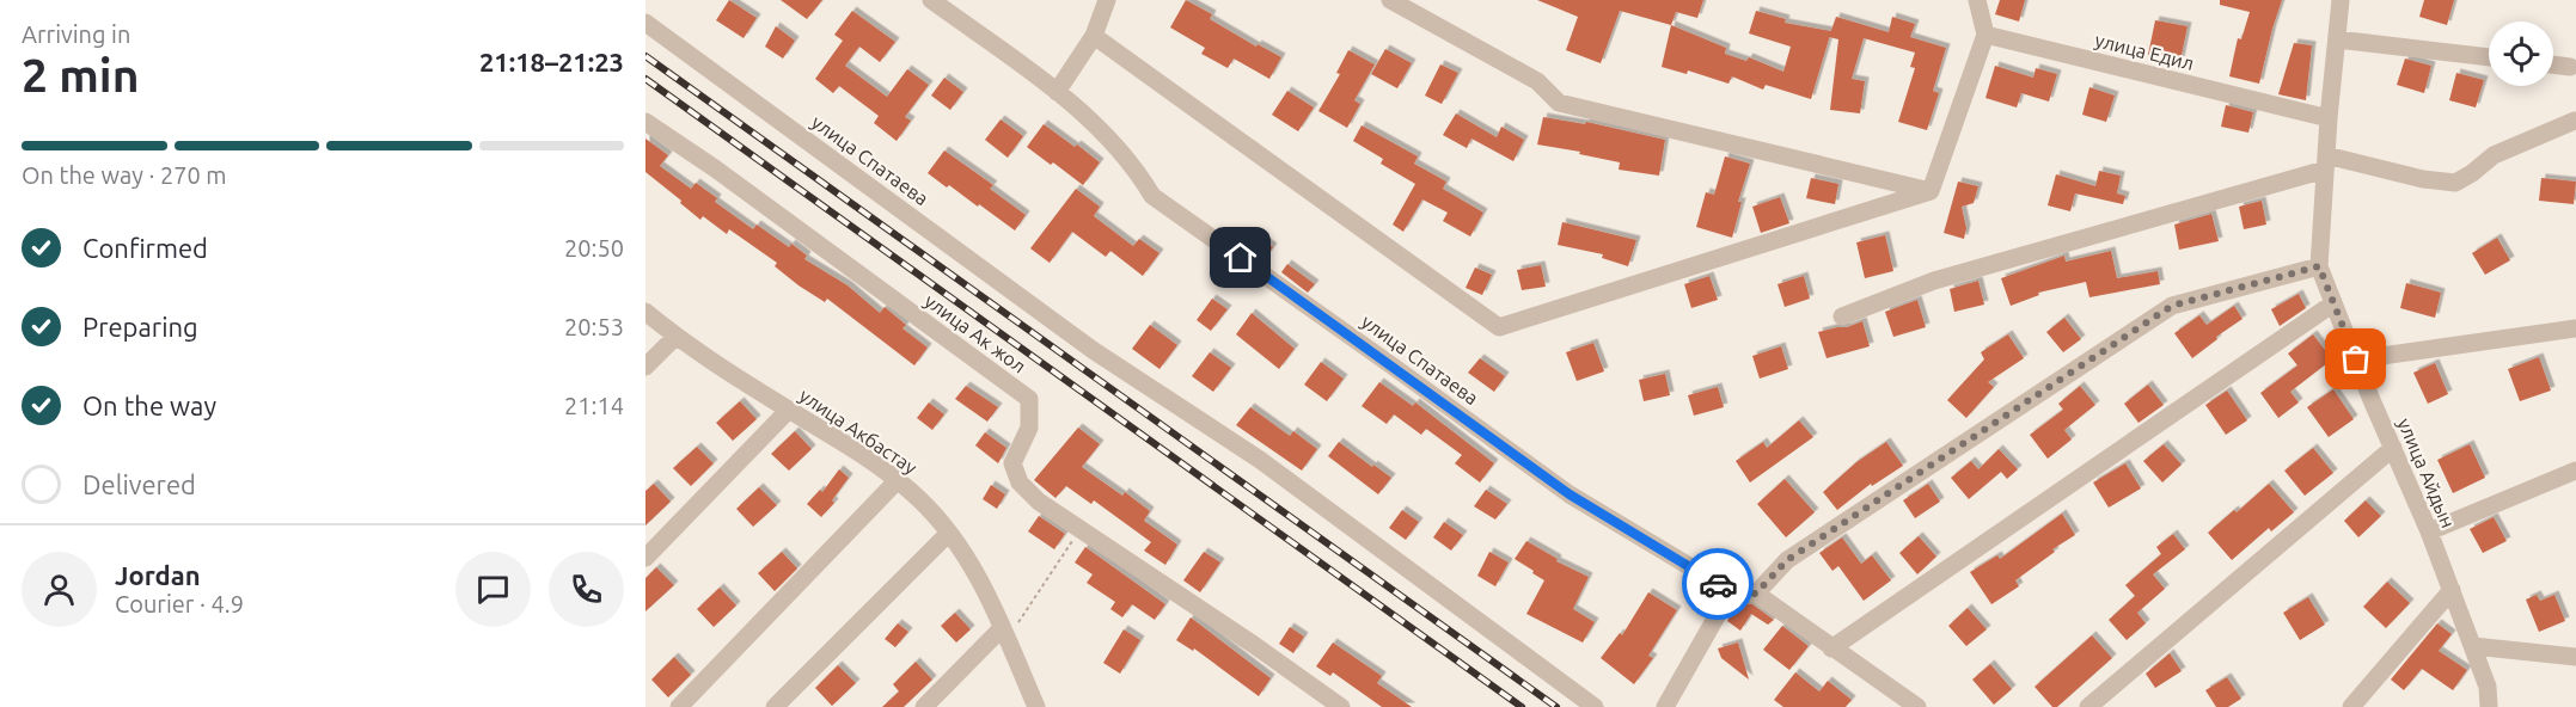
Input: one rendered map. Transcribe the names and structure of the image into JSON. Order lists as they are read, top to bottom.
{
  "streets": {
    "street": [
      "улица Едил",
      "улица Спатаева",
      "улица Ак жол",
      "улица Акбастау",
      "улица Айдын"
    ]
  },
  "crossings": [
    ["улица Едил", "улица Айдын"]
  ],
  "page": {
    "heading": ["2 min", "Arriving in", "21:18–21:23"],
    "panel": ["Jordan", "Courier · 4.9"],
    "bar": "On the way · 270 m",
    "list": [
      ["Confirmed", "20:50"],
      ["Preparing", "20:53"],
      ["On the way", "21:14"],
      "Delivered"
    ]
  }
}
